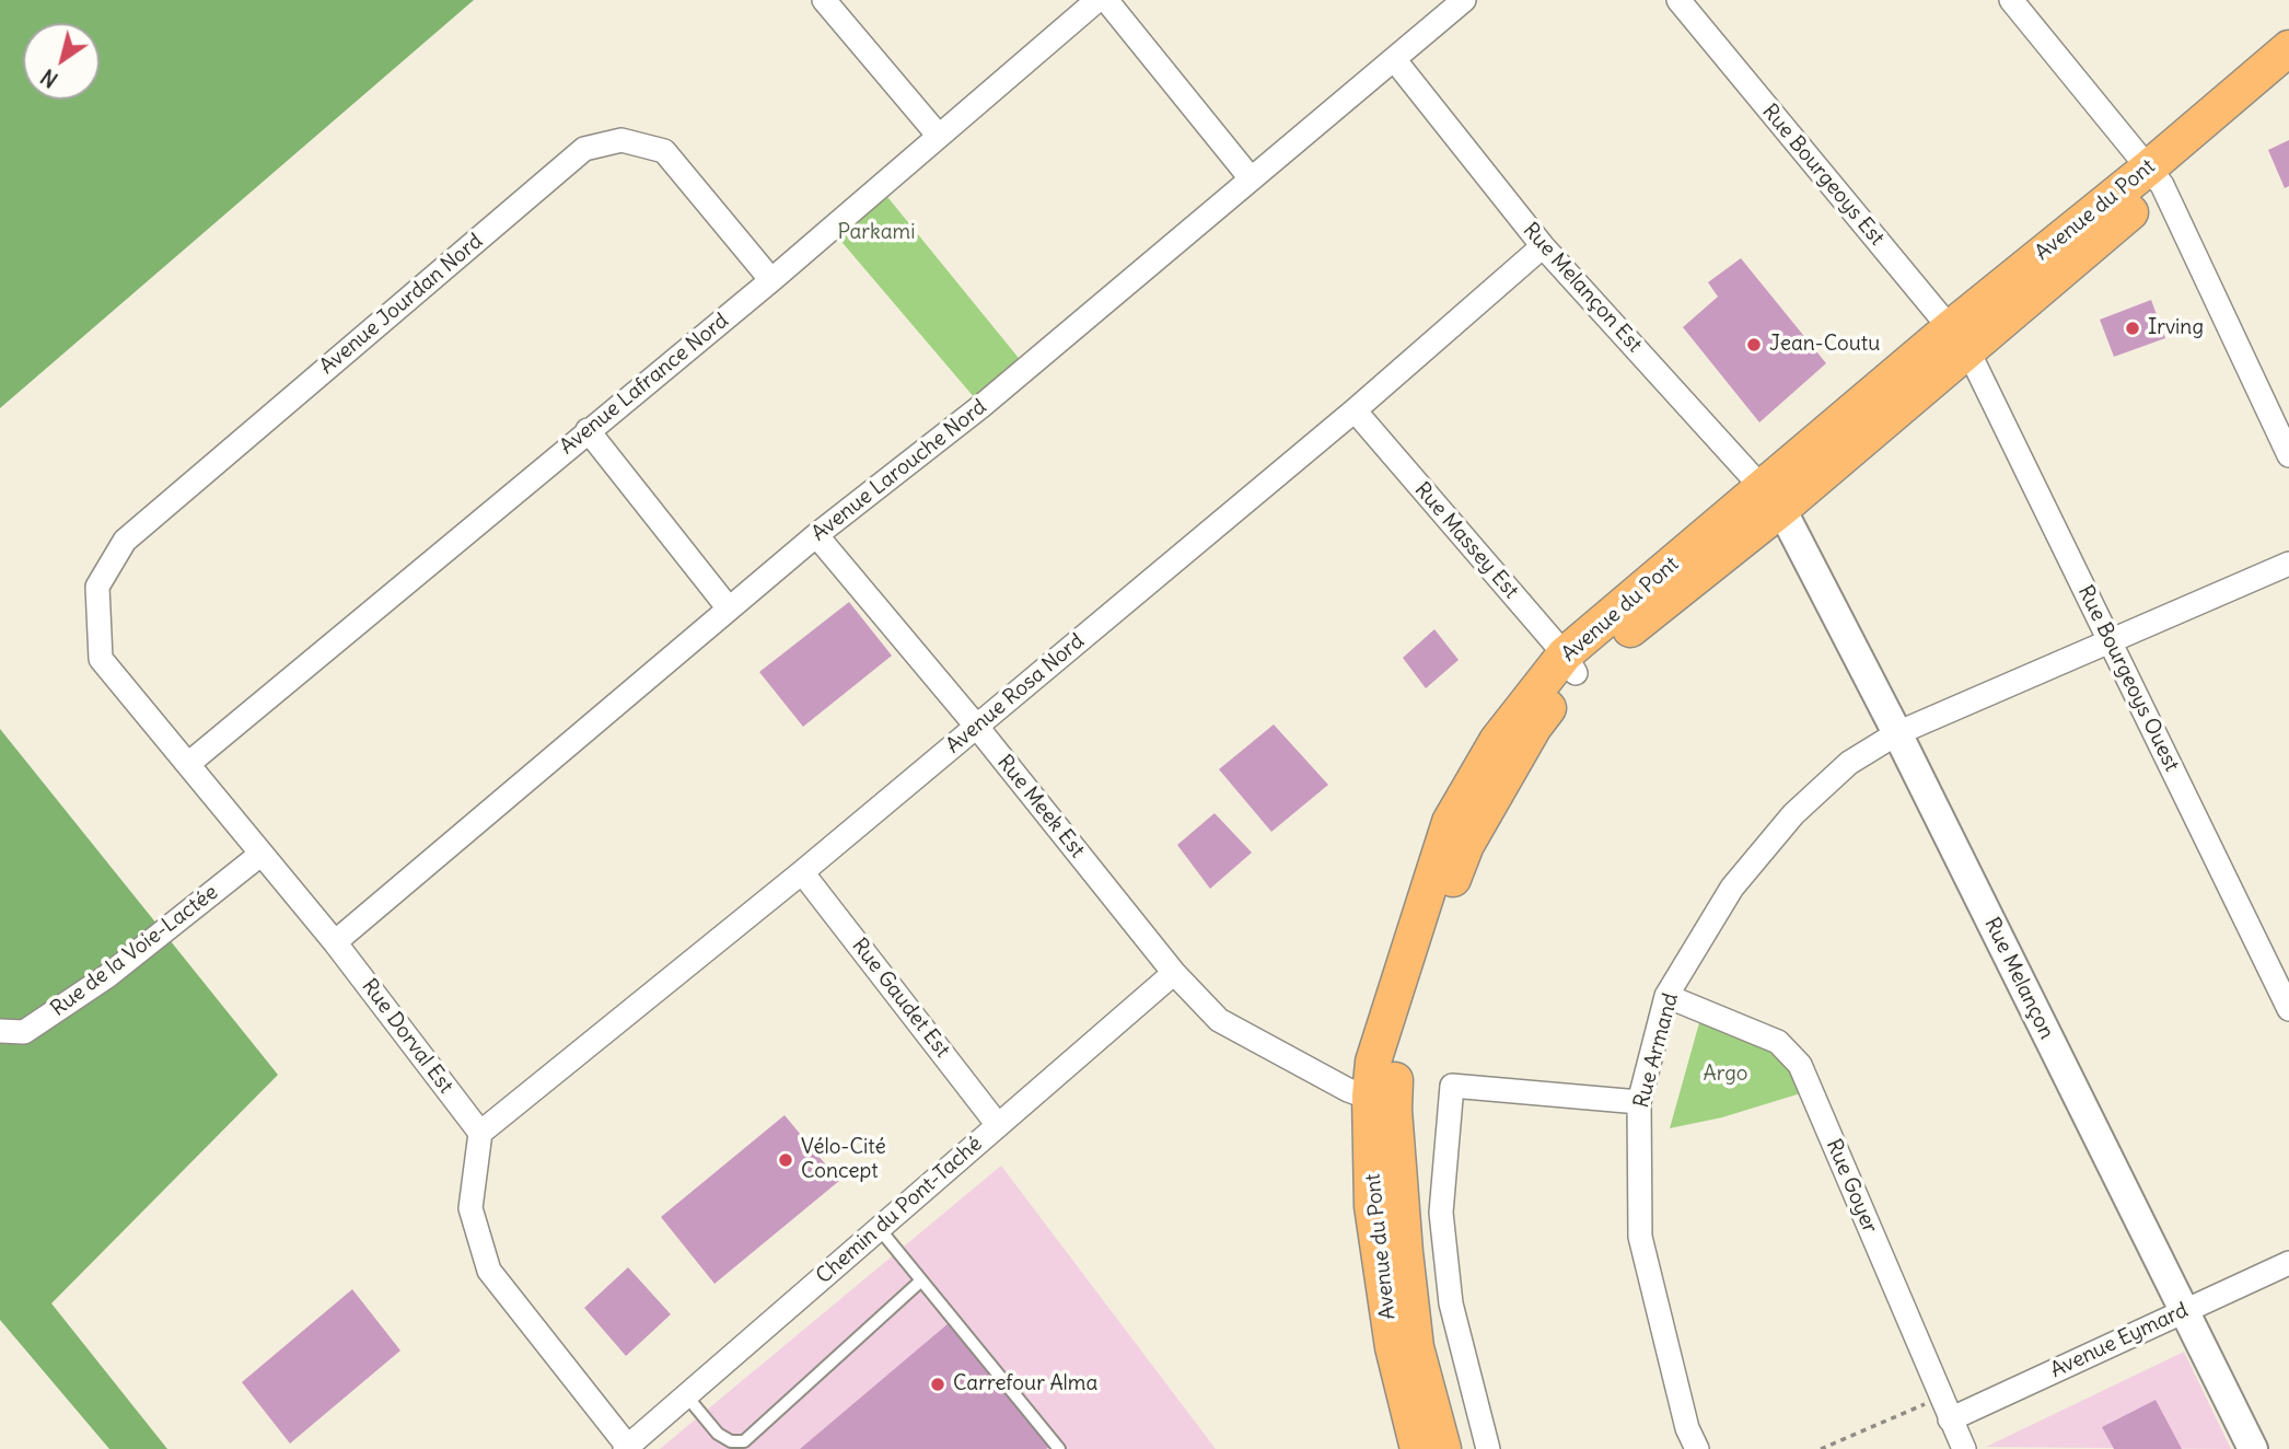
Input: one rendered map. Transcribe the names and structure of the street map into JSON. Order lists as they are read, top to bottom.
{
  "streets": {
    "main road": ["Avenue du Pont"],
    "street": [
      "Rue Bourgeoys Est",
      "Rue Melançon Est",
      "Avenue Jourdan Nord",
      "Avenue Lafrance Nord",
      "Avenue Larouche Nord",
      "Rue Massey Est",
      "Rue Bourgeoys Ouest",
      "Avenue Rosa Nord",
      "Rue Meek Est",
      "Rue de la Voie-Lactée",
      "Rue Melançon",
      "Rue Gaudet Est",
      "Rue Dorval Est",
      "Rue Armand",
      "Rue Goyer",
      "Chemin du Pont-Taché",
      "Avenue Eymard"
    ]
  },
  "crossings": [
    ["Rue Bourgeoys Est", "Avenue du Pont"],
    ["Rue Bourgeoys Est", "Rue Bourgeoys Ouest"],
    ["Avenue du Pont", "Rue Melançon Est"],
    ["Avenue du Pont", "Rue Massey Est"],
    ["Avenue du Pont", "Rue Bourgeoys Ouest"],
    ["Avenue du Pont", "Rue Meek Est"],
    ["Avenue du Pont", "Rue Melançon"],
    ["Rue Melançon Est", "Avenue Larouche Nord"],
    ["Rue Melançon Est", "Avenue Rosa Nord"],
    ["Rue Melançon Est", "Rue Melançon"],
    ["Avenue Jourdan Nord", "Avenue Lafrance Nord"],
    ["Avenue Jourdan Nord", "Rue Dorval Est"],
    ["Avenue Lafrance Nord", "Rue Dorval Est"],
    ["Avenue Larouche Nord", "Rue Meek Est"],
    ["Avenue Larouche Nord", "Rue Dorval Est"],
    ["Rue Massey Est", "Avenue Rosa Nord"],
    ["Rue Bourgeoys Ouest", "Rue Armand"],
    ["Avenue Rosa Nord", "Rue Meek Est"],
    ["Avenue Rosa Nord", "Rue Gaudet Est"],
    ["Avenue Rosa Nord", "Rue Dorval Est"],
    ["Rue Meek Est", "Chemin du Pont-Taché"],
    ["Rue de la Voie-Lactée", "Rue Dorval Est"],
    ["Rue Melançon", "Rue Armand"],
    ["Rue Melançon", "Avenue Eymard"],
    ["Rue Gaudet Est", "Chemin du Pont-Taché"],
    ["Rue Armand", "Rue Goyer"],
    ["Rue Goyer", "Avenue Eymard"]
  ],
  "parks": ["Parkami", "Argo"],
  "places": [
    "Irving",
    "Jean-Coutu",
    "Vélo-Cité Concept",
    "Carrefour Alma"
  ],
  "north": "bottom left"
}
